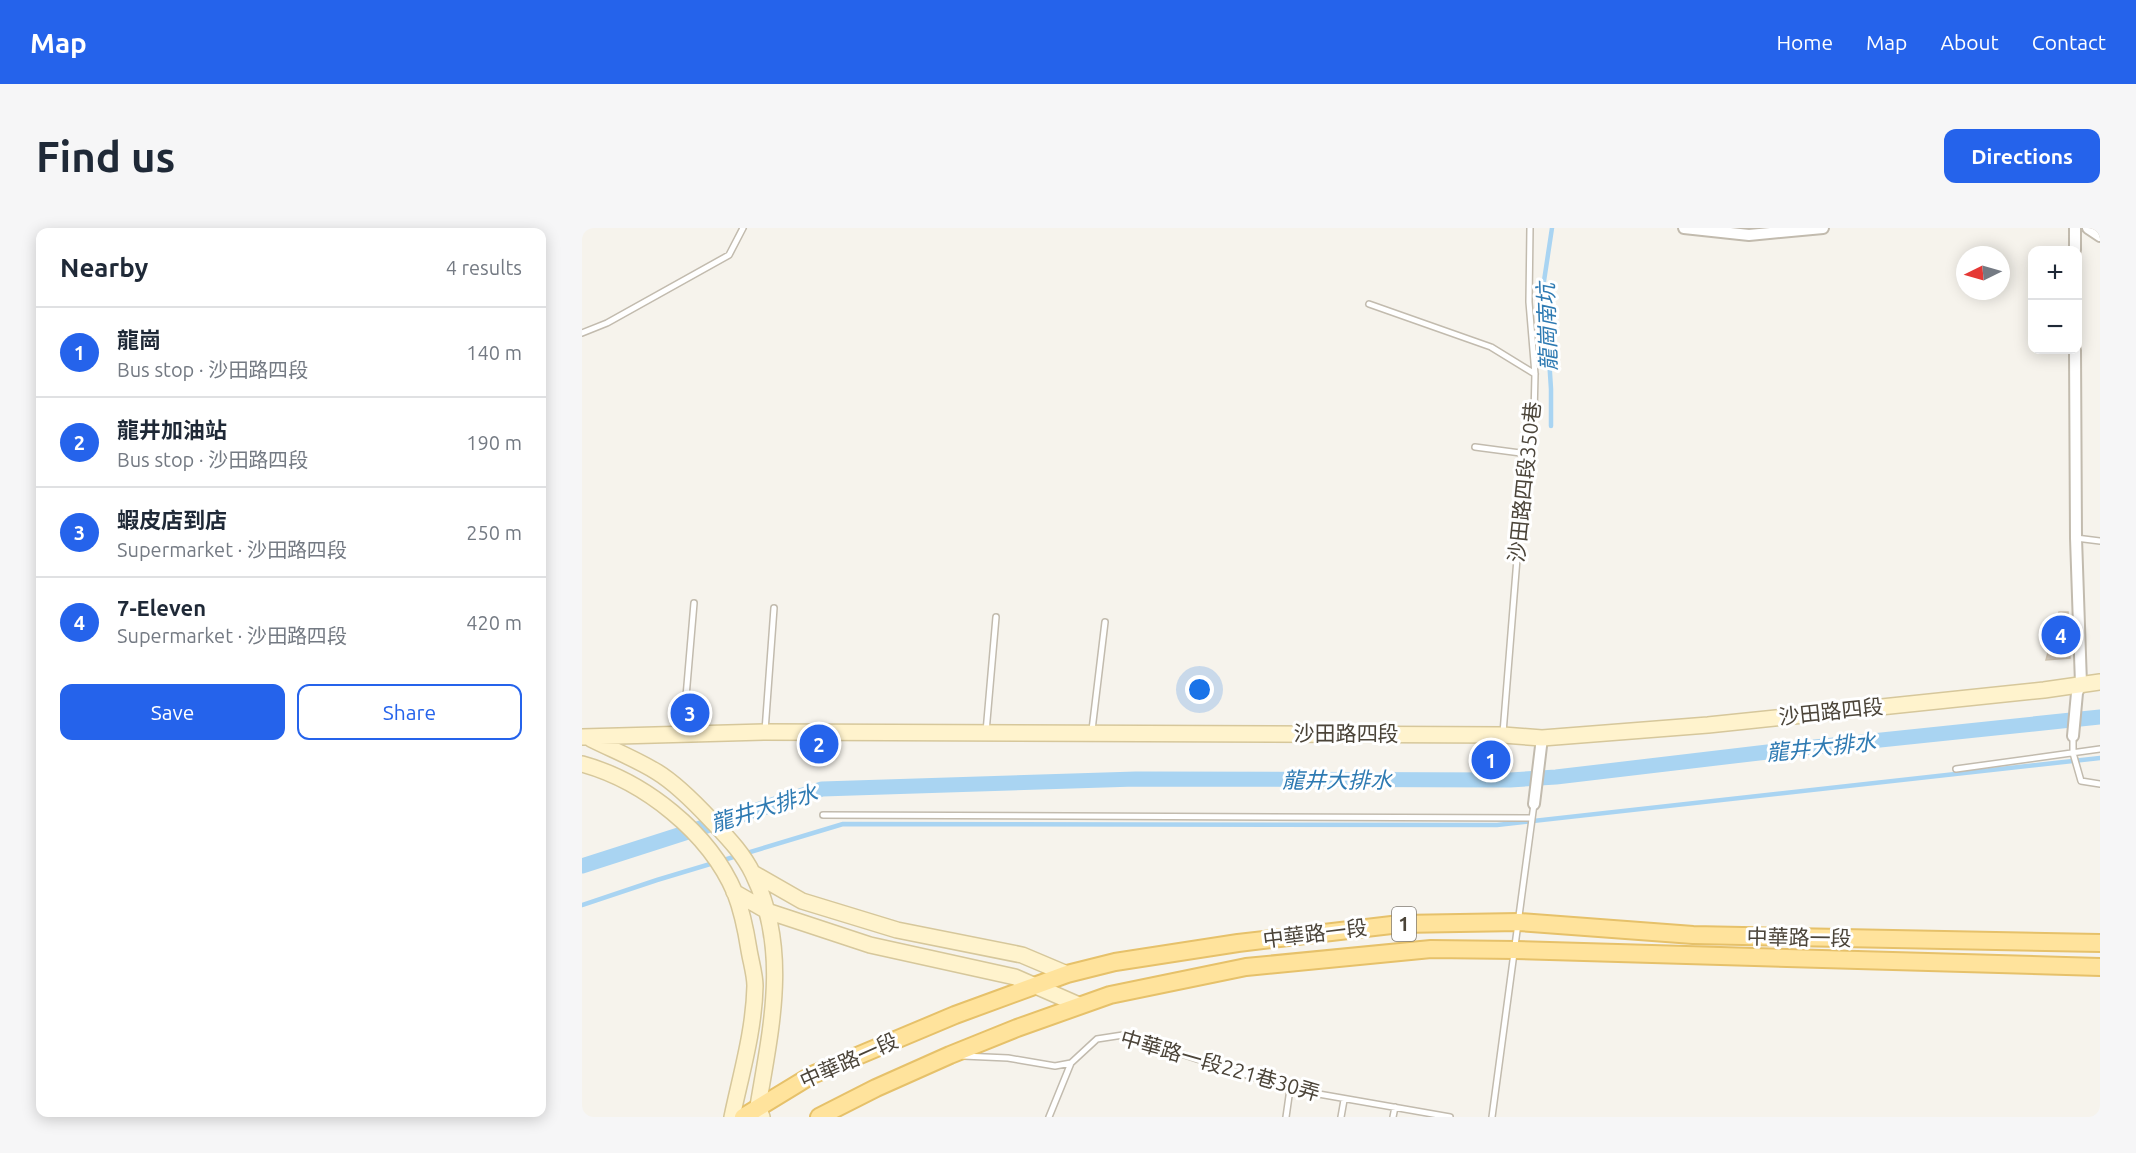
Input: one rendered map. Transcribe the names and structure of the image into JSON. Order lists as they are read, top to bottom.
{
  "streets": {
    "main road": ["1", "中華路一段"],
    "street": ["沙田路四段"],
    "lane": ["沙田路四段350巷", "中華路一段221巷30弄"]
  },
  "crossings": [
    ["沙田路四段350巷", "沙田路四段"]
  ],
  "water": ["龍崗南坑", "龍井大排水"],
  "north": "left",
  "page": {
    "header": "Map",
    "nav": [
      "Home",
      "Map",
      "About",
      "Contact"
    ],
    "buttons": [
      "Directions",
      ["Save", "Share"]
    ],
    "title": "Find us",
    "heading": ["Nearby", "4 results"],
    "map_buttons": ["+", "−"],
    "list": [
      {
        "mark": "1",
        "name": "龍崗",
        "note": "Bus stop · 沙田路四段",
        "value": "140 m"
      },
      {
        "mark": "2",
        "name": "龍井加油站",
        "note": "Bus stop · 沙田路四段",
        "value": "190 m"
      },
      {
        "mark": "3",
        "name": "蝦皮店到店",
        "note": "Supermarket · 沙田路四段",
        "value": "250 m"
      },
      {
        "mark": "4",
        "name": "7-Eleven",
        "note": "Supermarket · 沙田路四段",
        "value": "420 m"
      }
    ],
    "pins": [
      "4",
      "3",
      "2",
      "1"
    ]
  }
}
